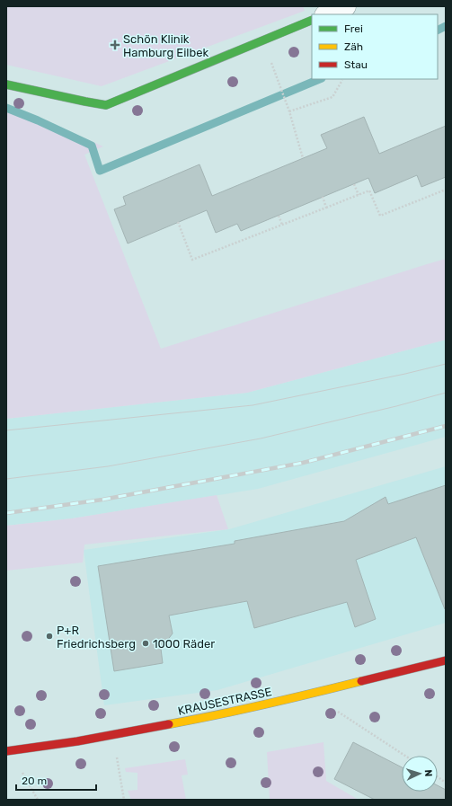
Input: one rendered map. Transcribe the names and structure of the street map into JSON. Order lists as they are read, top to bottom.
{
  "streets": {
    "main road": ["KRAUSESTRASSE"]
  },
  "places": {
    "health": ["Schön Klinik Hamburg Eilbek"],
    "other": ["P+R Friedrichsberg", "1000 Räder"]
  },
  "legend": ["Frei", "Zäh", "Stau"],
  "scale_bar": "20 m",
  "north": "right"
}
